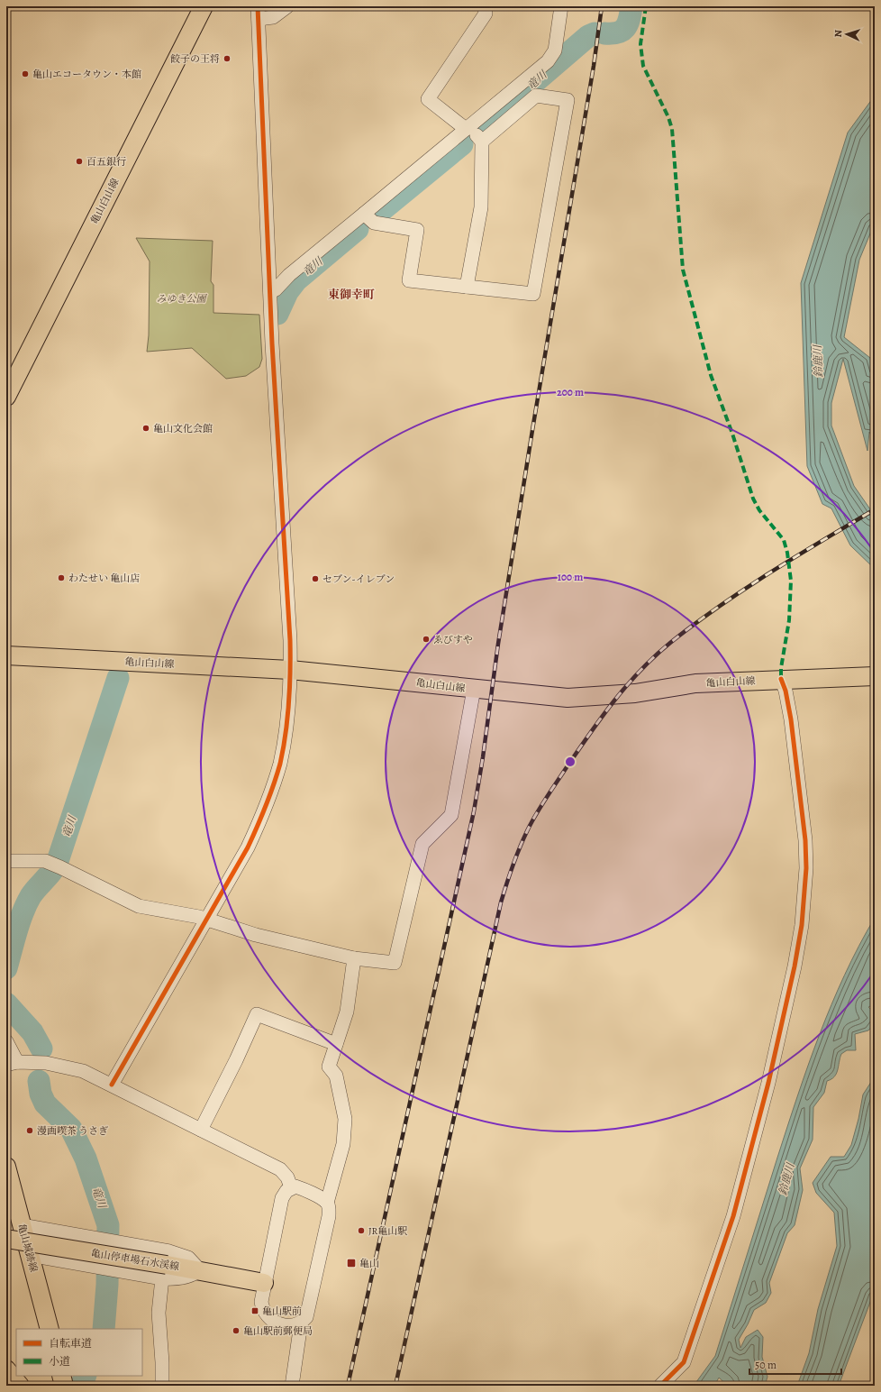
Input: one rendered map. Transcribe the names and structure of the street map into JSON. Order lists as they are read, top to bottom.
{
  "streets": {
    "main road": ["亀山白山線", "亀山城跡線", "亀山停車場石水渓線"]
  },
  "districts": ["東御幸町"],
  "water": ["竜川", "鈴鹿川"],
  "parks": ["みゆき公園"],
  "places": {
    "other": [
      "餃子の王将",
      "亀山エコータウン・本館",
      "百五銀行",
      "亀山文化会館",
      "わたせい 亀山店",
      "セブン-イレブン",
      "ゑびすや",
      "漫画喫茶 うさぎ",
      "JR亀山駅",
      "亀山駅前郵便局"
    ],
    "transit": ["亀山", "亀山駅前"]
  },
  "legend": ["自転車道", "小道"],
  "scale_bar": "50 m",
  "north": "left",
  "rings": ["200 m", "100 m"]
}
